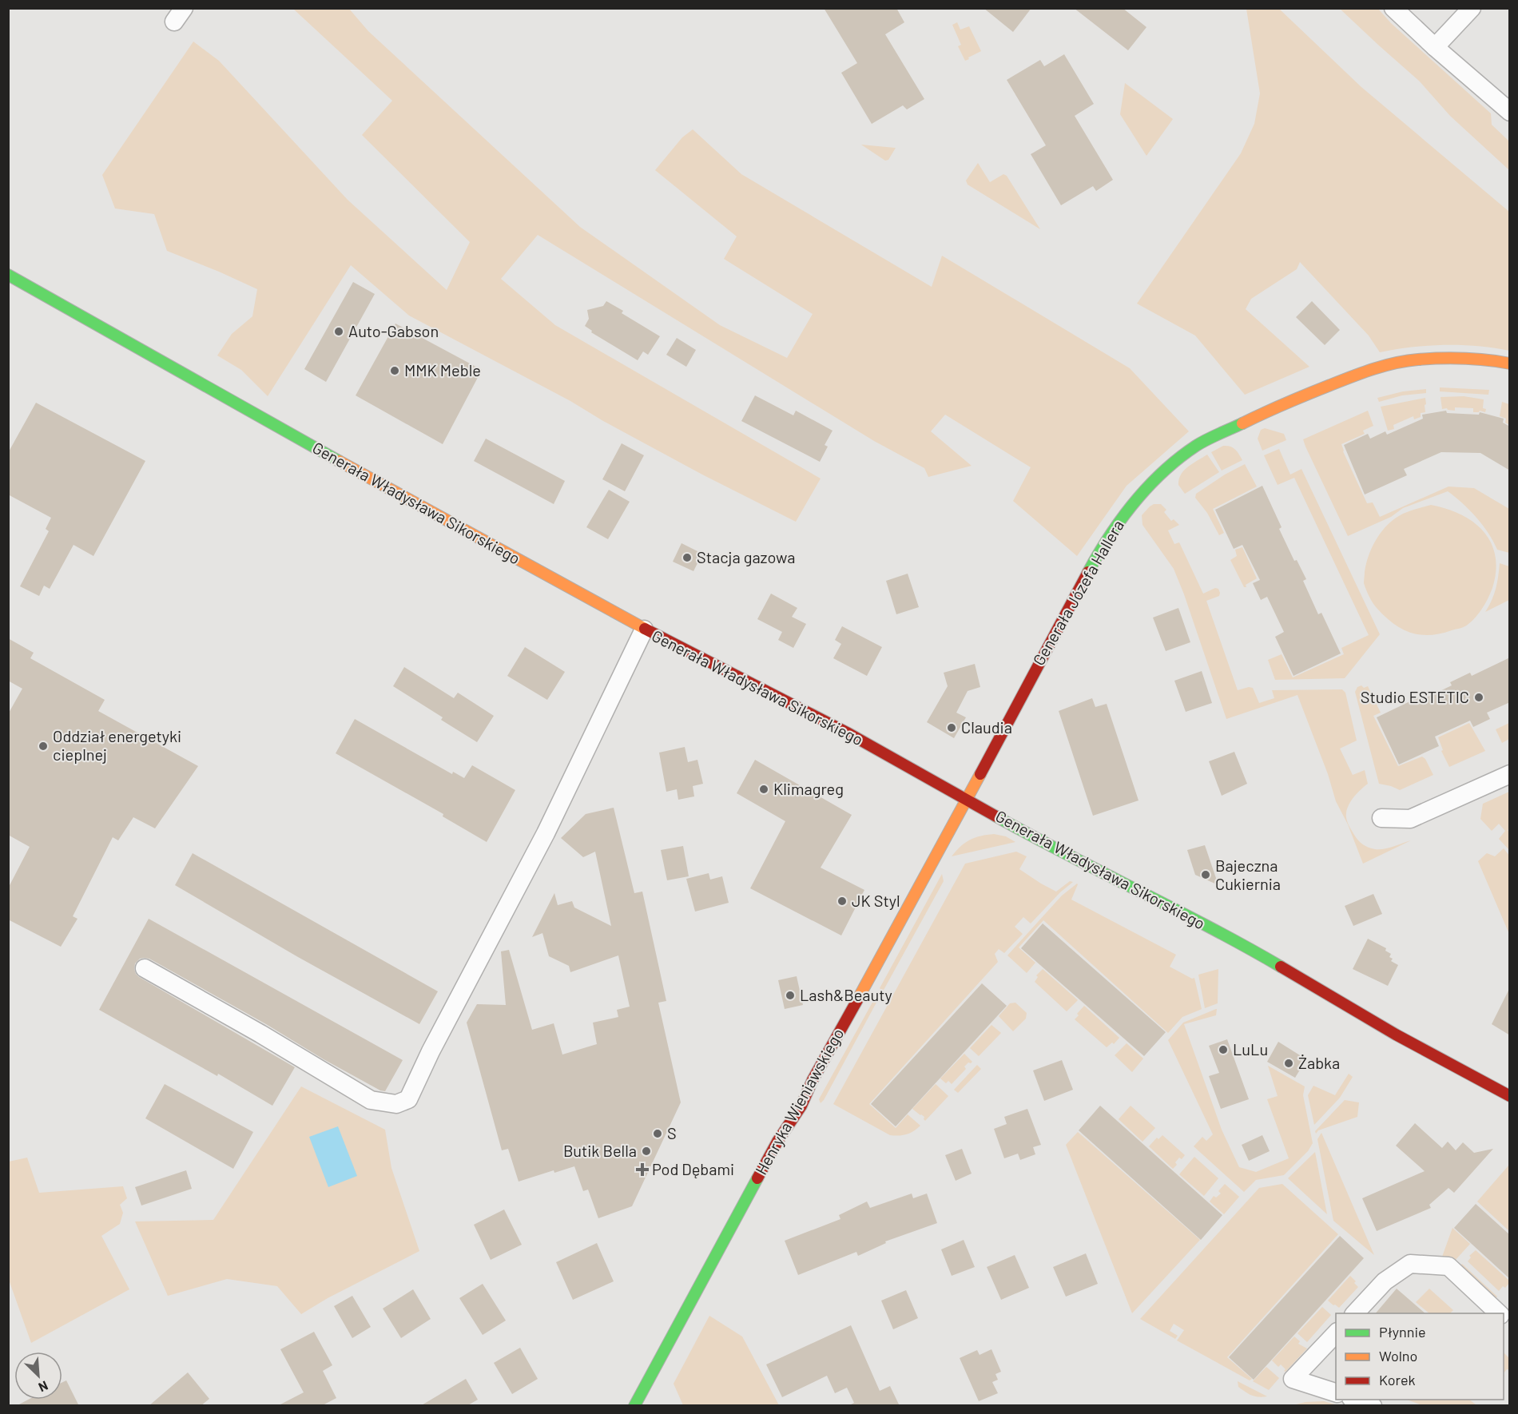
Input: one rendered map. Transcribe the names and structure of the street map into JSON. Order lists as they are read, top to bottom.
{
  "streets": {
    "street": ["Generała Władysława Sikorskiego", "Generała Józefa Hallera", "Henryka Wieniawskiego"]
  },
  "crossings": [
    ["Generała Władysława Sikorskiego", "Generała Józefa Hallera"],
    ["Generała Władysława Sikorskiego", "Henryka Wieniawskiego"],
    ["Generała Józefa Hallera", "Henryka Wieniawskiego"]
  ],
  "places": {
    "other": [
      "Auto-Gabson",
      "MMK Meble",
      "Stacja gazowa",
      "Studio ESTETIC",
      "Claudia",
      "Oddział energetyki cieplnej",
      "Klimagreg",
      "Bajeczna Cukiernia",
      "JK Styl",
      "Lash&Beauty",
      "LuLu",
      "Żabka",
      "S",
      "Butik Bella"
    ],
    "health": ["Pod Dębami"]
  },
  "legend": ["Płynnie", "Wolno", "Korek"],
  "north": "bottom right"
}
